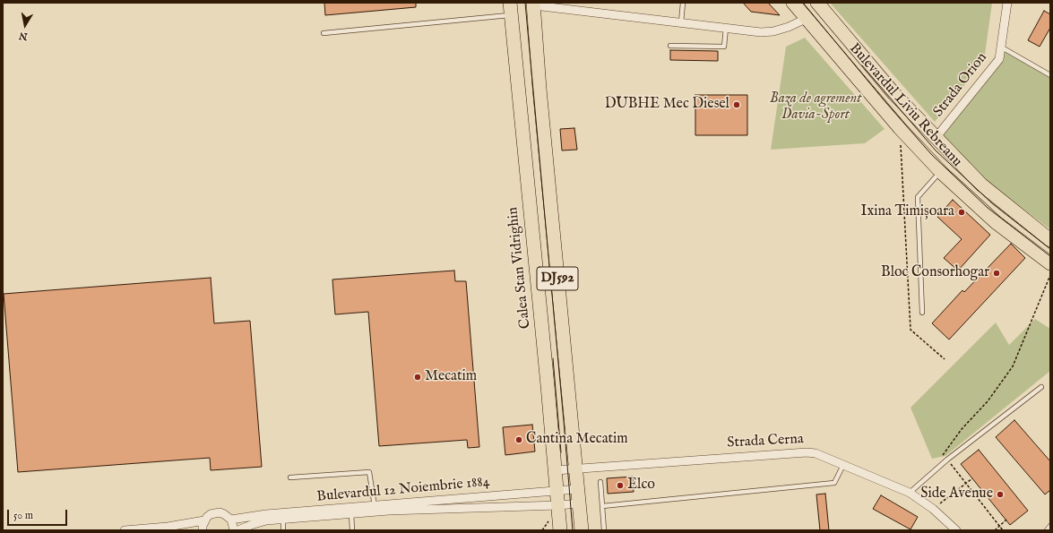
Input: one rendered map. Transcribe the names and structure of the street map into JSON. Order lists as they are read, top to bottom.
{
  "streets": {
    "main road": ["Bulevardul Liviu Rebreanu", "Calea Stan Vidrighin", "DJ592"],
    "street": ["Strada Orion", "Strada Cerna", "Bulevardul 12 Noiembrie 1884"]
  },
  "crossings": [
    ["Strada Orion", "Bulevardul Liviu Rebreanu"],
    ["Calea Stan Vidrighin", "Strada Cerna"],
    ["Calea Stan Vidrighin", "Bulevardul 12 Noiembrie 1884"],
    ["DJ592", "Strada Cerna"],
    ["DJ592", "Bulevardul 12 Noiembrie 1884"]
  ],
  "parks": ["Baza de agrement Davia-Sport"],
  "places": [
    "DUBHE Mec Diesel",
    "Ixina Timișoara",
    "Bloc Consorhogar",
    "Mecatim",
    "Cantina Mecatim",
    "Elco",
    "Side Avenue"
  ],
  "scale_bar": "50 m",
  "north": "bottom"
}
